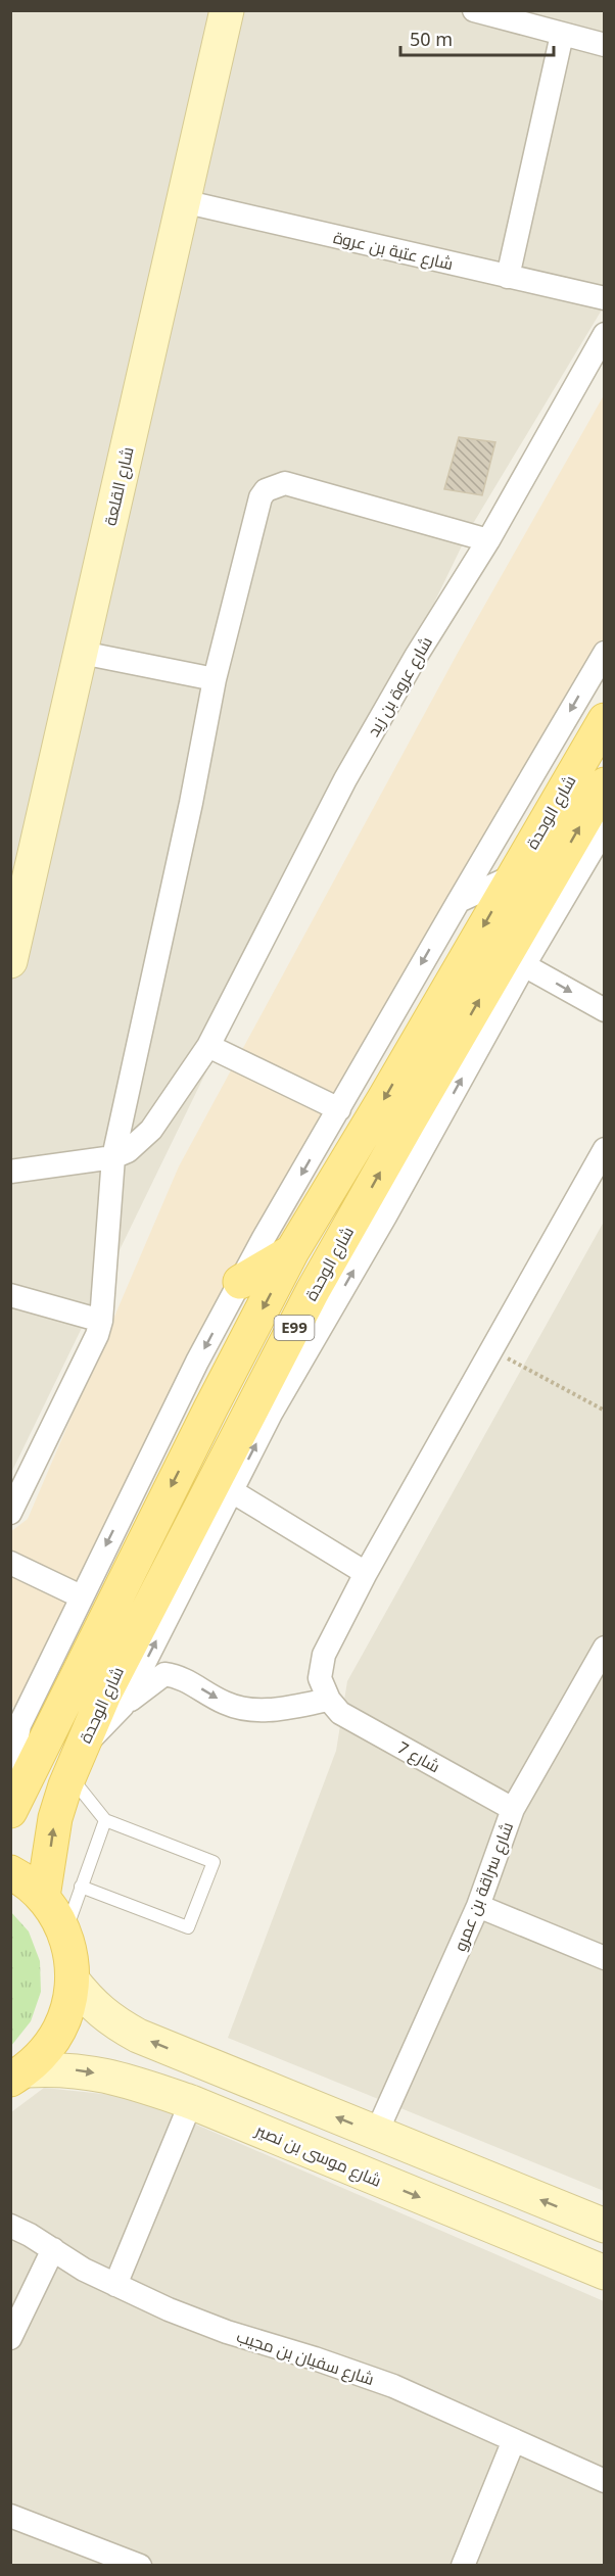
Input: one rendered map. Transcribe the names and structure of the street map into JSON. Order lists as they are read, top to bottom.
{
  "streets": {
    "main road": ["شارع الوحدة", "E99"],
    "street": [
      "شارع عتبة بن عروة",
      "شارع القلعة",
      "شارع عروة بن زيد",
      "شارع 7",
      "شارع سراقة بن عمرو",
      "شارع موسى بن نصير",
      "شارع سفيان بن مجيب"
    ]
  },
  "crossings": [
    ["شارع عتبة بن عروة", "شارع القلعة"],
    ["شارع 7", "شارع سراقة بن عمرو"]
  ],
  "scale_bar": "50 m"
}
